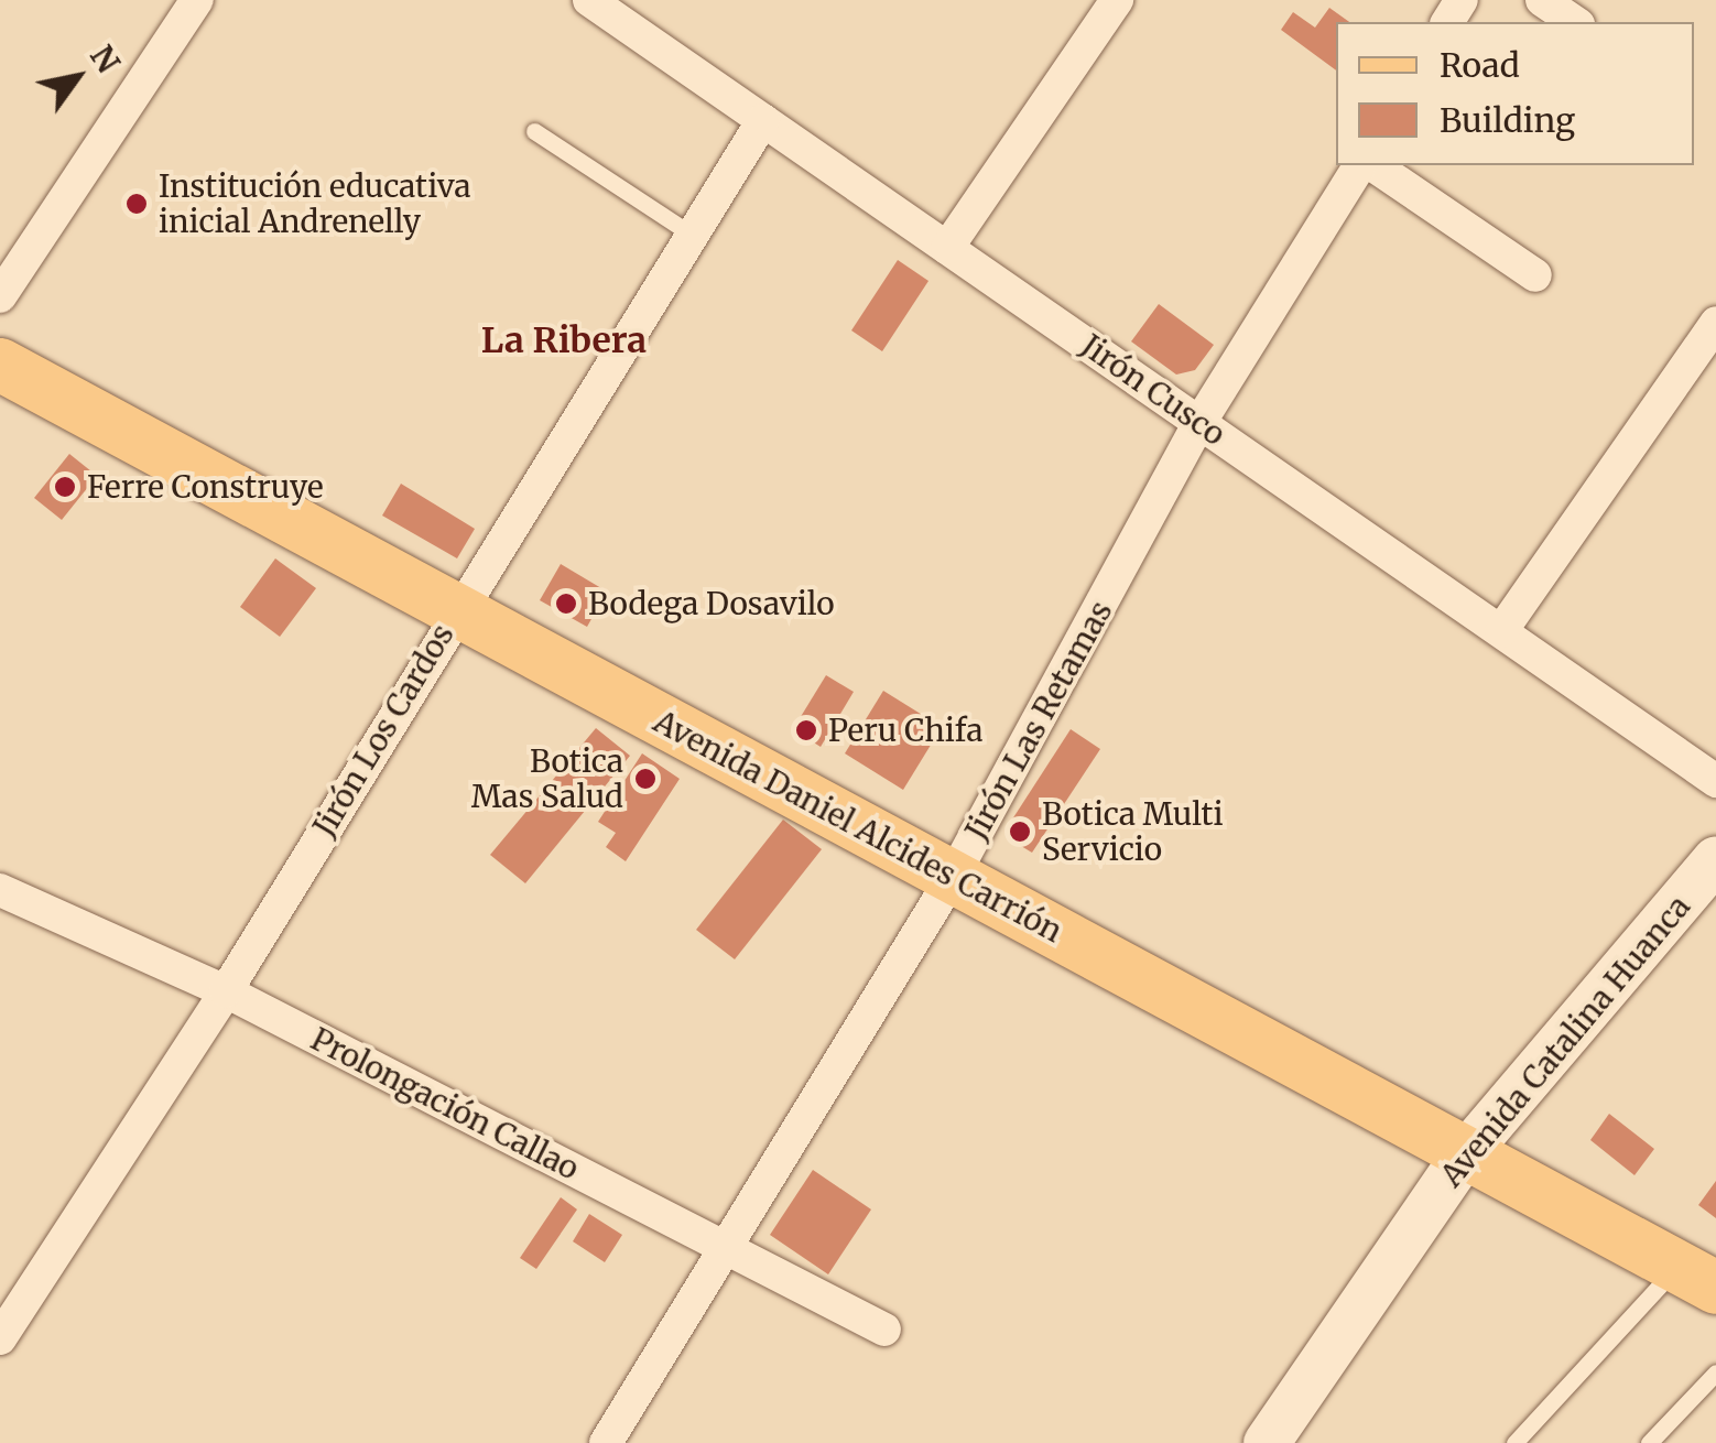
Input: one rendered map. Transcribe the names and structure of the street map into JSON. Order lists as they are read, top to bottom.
{
  "streets": {
    "main road": ["Avenida Daniel Alcides Carrión"],
    "street": [
      "Jirón Cusco",
      "Jirón Las Retamas",
      "Jirón Los Cardos",
      "Avenida Catalina Huanca",
      "Prolongación Callao"
    ]
  },
  "crossings": [
    ["Jirón Cusco", "Jirón Las Retamas"],
    ["Jirón Cusco", "Jirón Los Cardos"],
    ["Jirón Las Retamas", "Avenida Daniel Alcides Carrión"],
    ["Jirón Las Retamas", "Prolongación Callao"],
    ["Jirón Los Cardos", "Avenida Daniel Alcides Carrión"],
    ["Jirón Los Cardos", "Prolongación Callao"],
    ["Avenida Daniel Alcides Carrión", "Avenida Catalina Huanca"]
  ],
  "districts": ["La Ribera"],
  "places": [
    "Institución educativa inicial Andrenelly",
    "Ferre Construye",
    "Bodega Dosavilo",
    "Peru Chifa",
    "Botica Mas Salud",
    "Botica Multi Servicio"
  ],
  "legend": ["Road", "Building"],
  "north": "top right"
}
